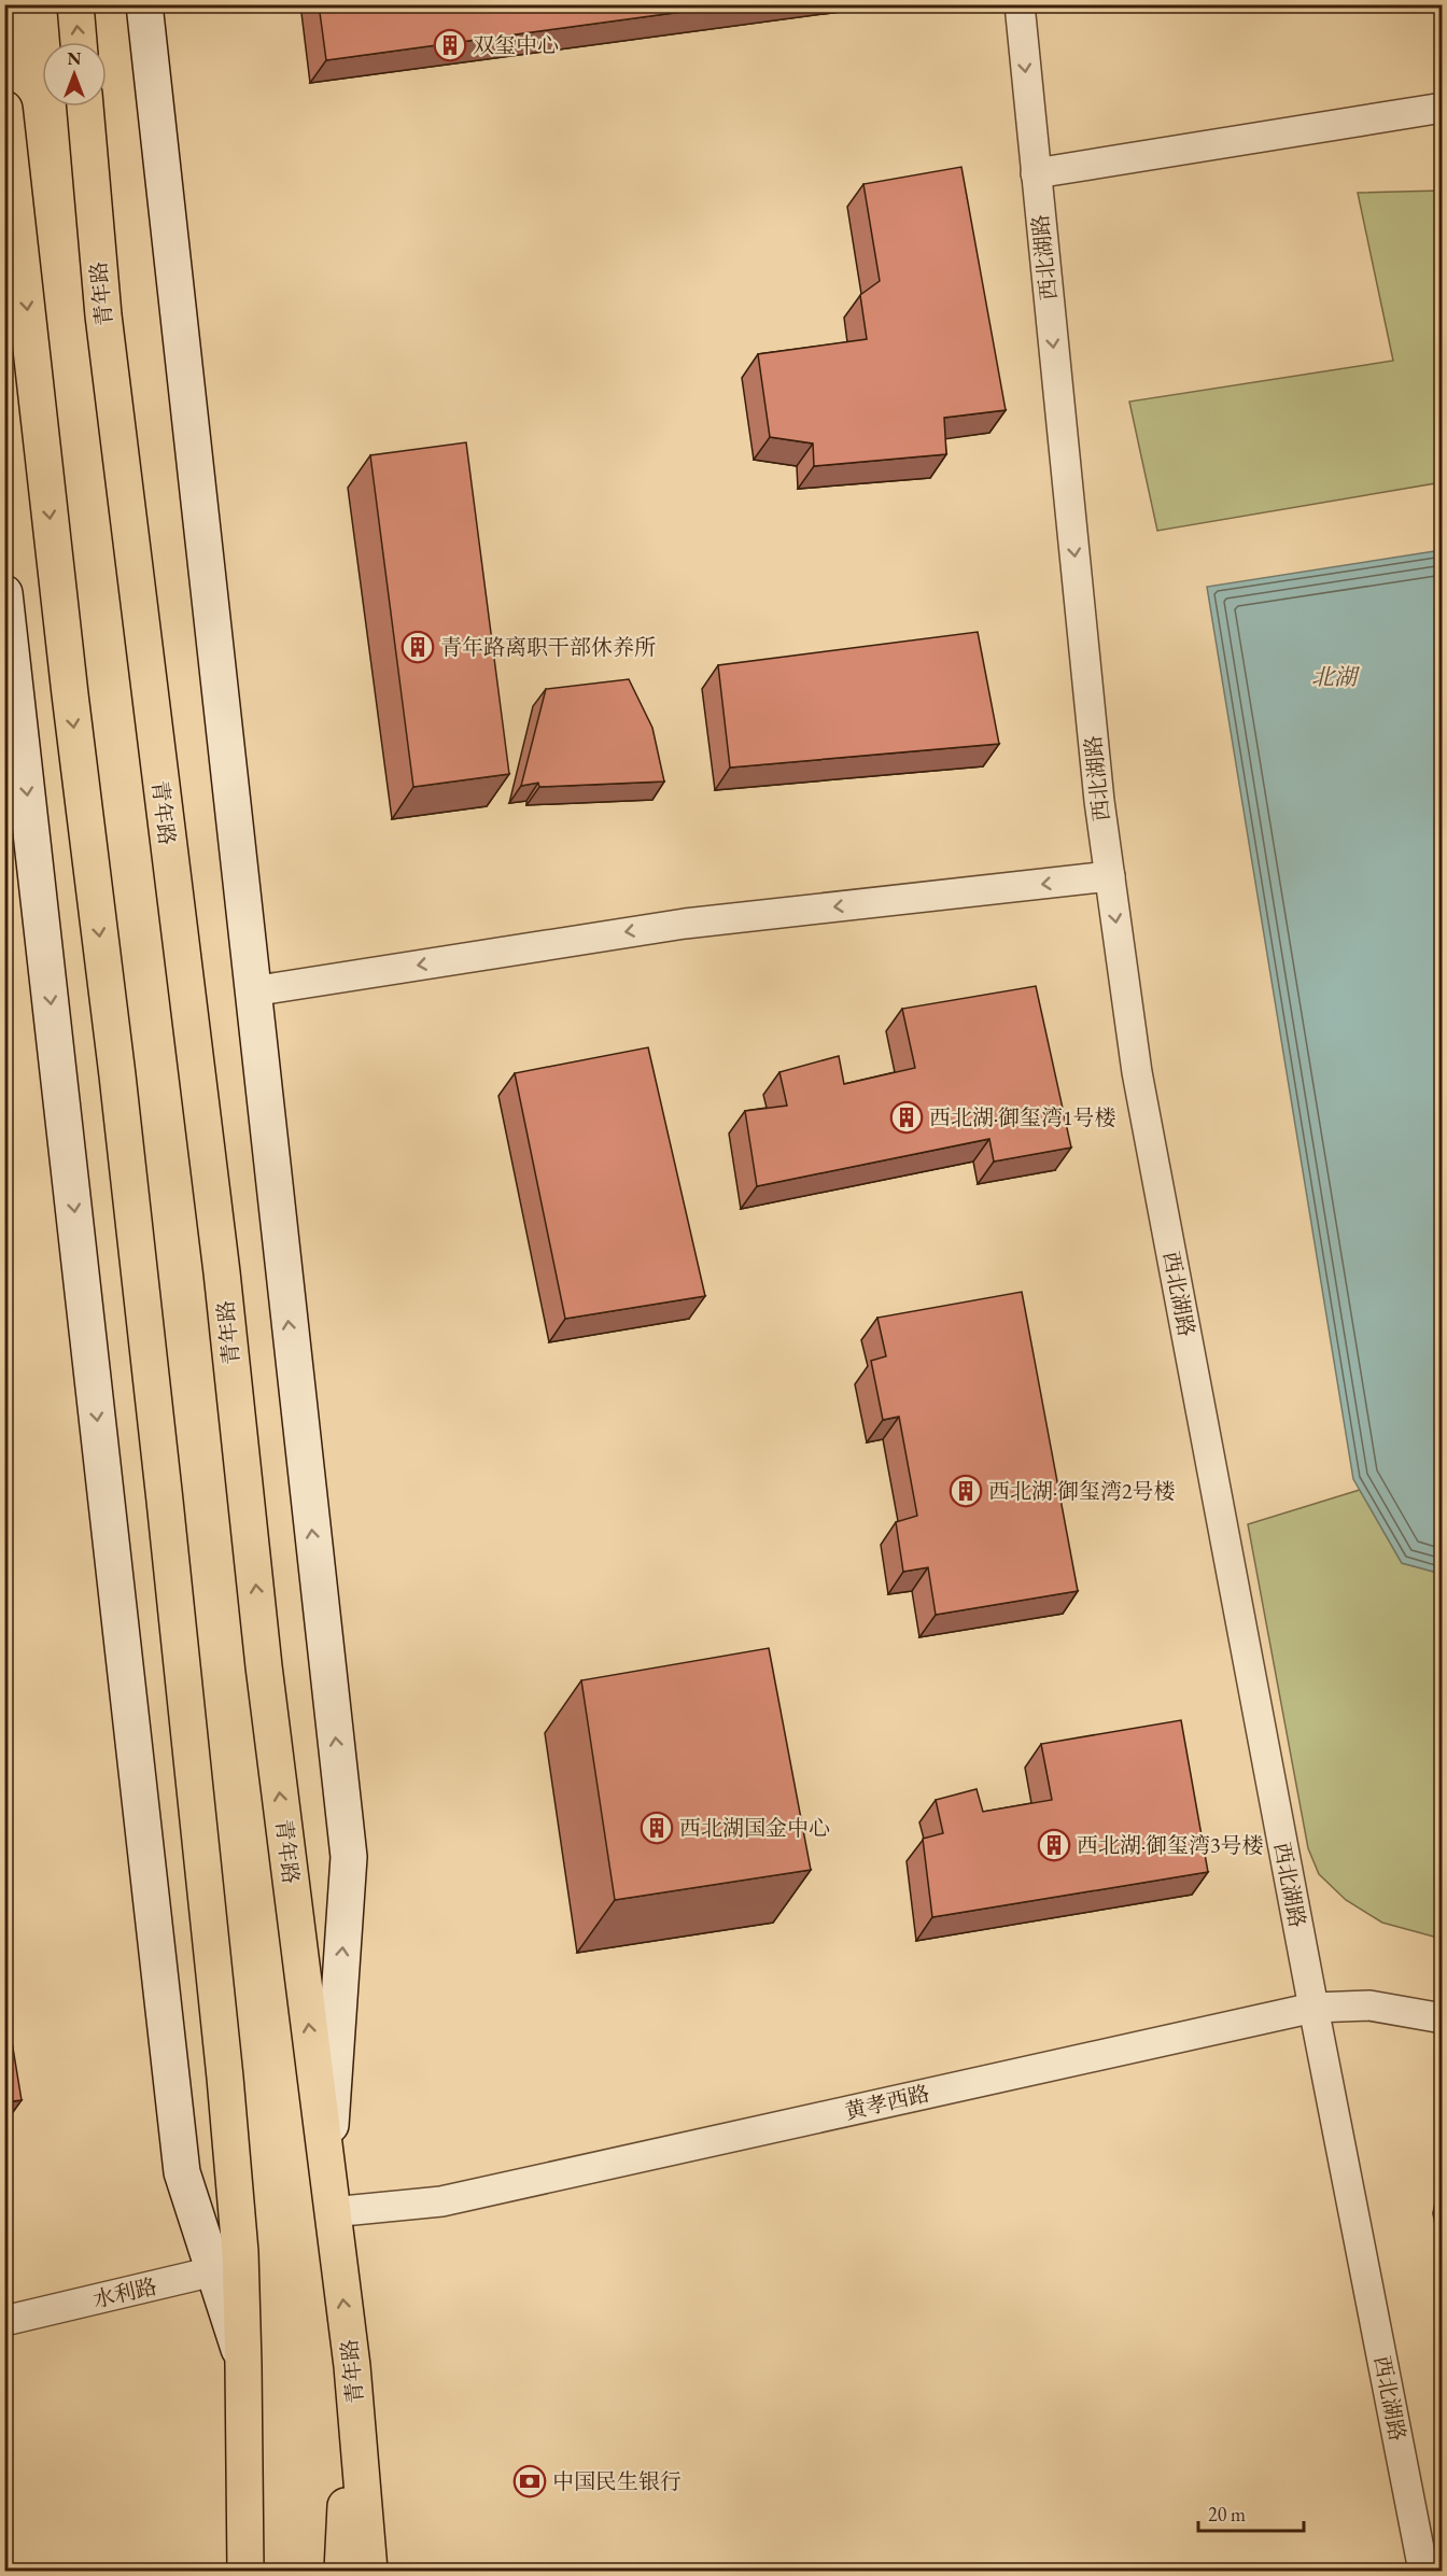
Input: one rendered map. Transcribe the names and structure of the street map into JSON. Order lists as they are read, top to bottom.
{
  "streets": {
    "main road": ["青年路"],
    "street": ["西北湖路", "黄孝西路", "水利路"]
  },
  "crossings": [
    ["西北湖路", "黄孝西路"],
    ["青年路", "黄孝西路"]
  ],
  "one_way": ["西北湖路"],
  "water": ["北湖"],
  "places": {
    "building": [
      "双玺中心",
      "青年路离职干部休养所",
      "西北湖·御玺湾1号楼",
      "西北湖·御玺湾2号楼",
      "西北湖国金中心",
      "西北湖·御玺湾3号楼"
    ],
    "bank": ["中国民生银行"]
  },
  "scale_bar": "20 m",
  "north": "top"
}
